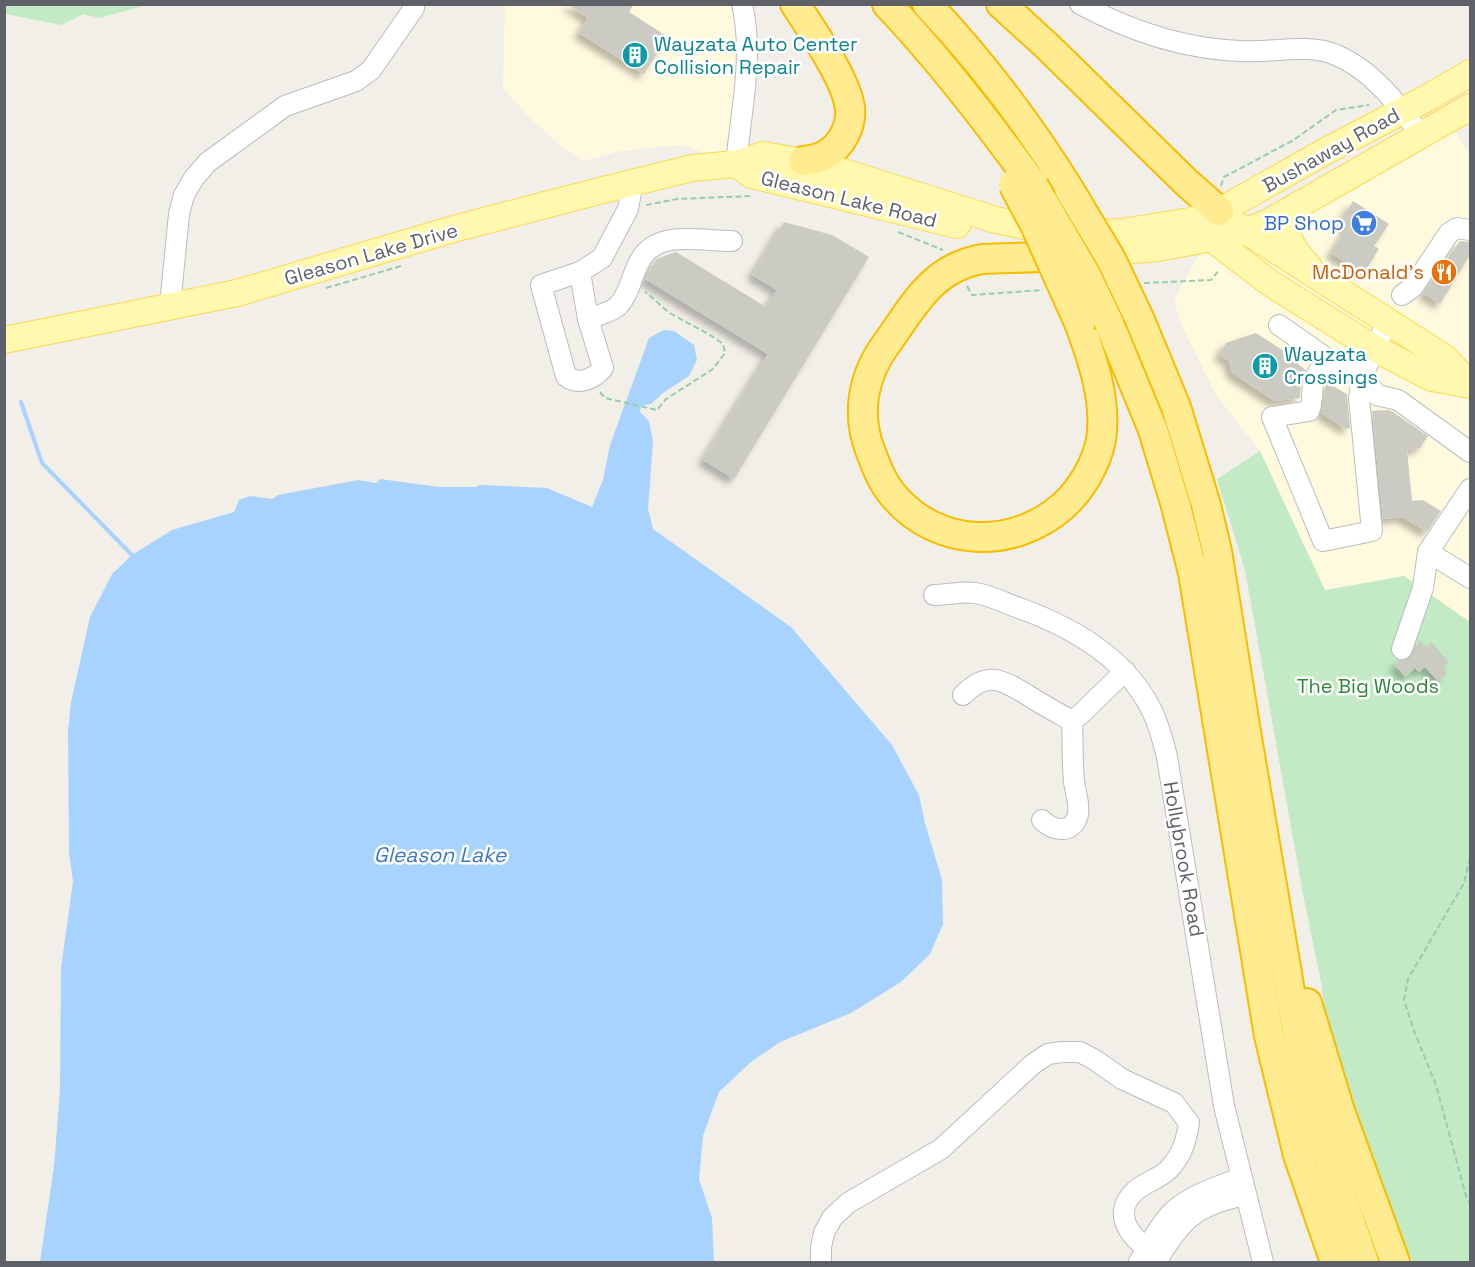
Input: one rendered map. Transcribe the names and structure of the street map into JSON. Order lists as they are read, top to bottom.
{
  "streets": {
    "main road": ["Bushaway Road", "Gleason Lake Road", "Gleason Lake Drive"],
    "street": ["Hollybrook Road"]
  },
  "crossings": [
    ["Bushaway Road", "Gleason Lake Road"],
    ["Gleason Lake Road", "Gleason Lake Drive"]
  ],
  "water": ["Gleason Lake"],
  "parks": ["The Big Woods"],
  "places": {
    "building": ["Wayzata Auto Center Collision Repair", "Wayzata Crossings"],
    "supermarket": ["BP Shop"],
    "restaurant": ["McDonald's"]
  }
}
